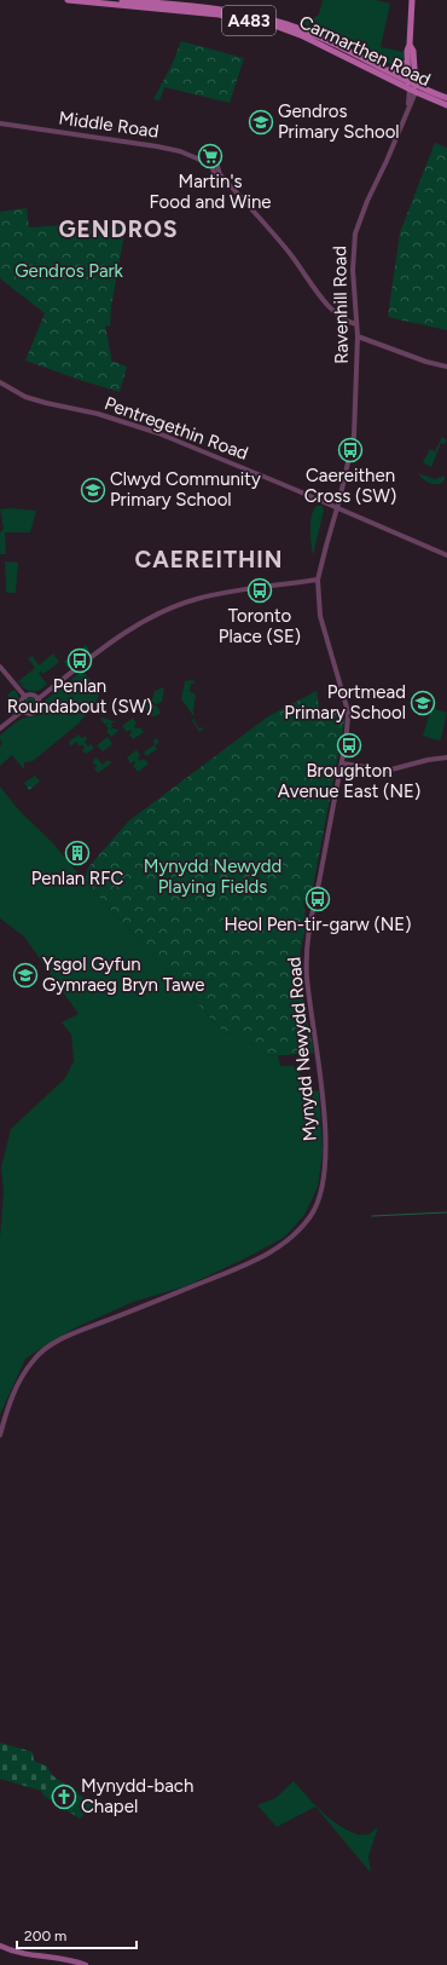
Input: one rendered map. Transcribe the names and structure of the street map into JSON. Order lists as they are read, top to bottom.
{
  "streets": {
    "main road": ["A483", "Carmarthen Road"],
    "street": [
      "Middle Road",
      "Ravenhill Road",
      "Pentregethin Road",
      "Mynydd Newydd Road"
    ]
  },
  "crossings": [
    ["Carmarthen Road", "Ravenhill Road"],
    ["Middle Road", "Ravenhill Road"],
    ["Ravenhill Road", "Pentregethin Road"],
    ["Ravenhill Road", "Mynydd Newydd Road"],
    ["Pentregethin Road", "Mynydd Newydd Road"]
  ],
  "districts": ["GENDROS", "CAEREITHIN"],
  "parks": ["Gendros Park", "Mynydd Newydd Playing Fields"],
  "places": {
    "school or university": [
      "Gendros Primary School",
      "Clwyd Community Primary School",
      "Portmead Primary School",
      "Ysgol Gyfun Gymraeg Bryn Tawe"
    ],
    "supermarket": ["Martin's Food and Wine"],
    "bus stop": [
      "Caereithen Cross (SW)",
      "Toronto Place (SE)",
      "Penlan Roundabout (SW)",
      "Broughton Avenue East (NE)",
      "Heol Pen-tir-garw (NE)"
    ],
    "building": ["Penlan RFC"],
    "church": ["Mynydd-bach Chapel"]
  },
  "scale_bar": "200 m"
}
